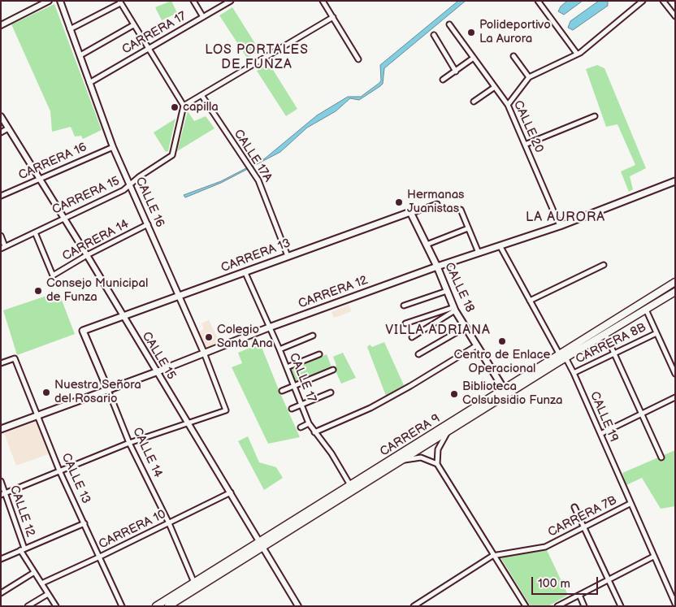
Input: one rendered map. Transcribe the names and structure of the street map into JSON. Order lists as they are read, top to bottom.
{
  "streets": {
    "main road": [
      "CARRERA 13",
      "CALLE 18",
      "CARRERA 12",
      "CARRERA 9",
      "CALLE 14"
    ],
    "street": [
      "CARRERA 17",
      "CALLE 20",
      "CALLE 17A",
      "CARRERA 16",
      "CARRERA 15",
      "CALLE 16",
      "CARRERA 14",
      "CARRERA 8B",
      "CALLE 15",
      "CALLE 17",
      "CALLE 19",
      "CALLE 13",
      "CALLE 12",
      "CARRERA 7B",
      "CARRERA 10"
    ]
  },
  "crossings": [
    ["CARRERA 17", "CALLE 16"],
    ["CALLE 20", "CARRERA 12"],
    ["CALLE 17A", "CARRERA 13"],
    ["CARRERA 16", "CALLE 16"],
    ["CARRERA 16", "CALLE 15"],
    ["CARRERA 15", "CALLE 16"],
    ["CARRERA 15", "CARRERA 14"],
    ["CARRERA 15", "CALLE 15"],
    ["CALLE 16", "CARRERA 14"],
    ["CALLE 16", "CARRERA 13"],
    ["CALLE 16", "CARRERA 12"],
    ["CALLE 16", "CALLE 15"],
    ["CARRERA 14", "CALLE 15"],
    ["CARRERA 13", "CALLE 18"],
    ["CARRERA 13", "CALLE 15"],
    ["CARRERA 13", "CALLE 17"],
    ["CARRERA 13", "CALLE 14"],
    ["CALLE 18", "CARRERA 12"],
    ["CALLE 18", "CARRERA 9"],
    ["CARRERA 12", "CALLE 15"],
    ["CARRERA 12", "CALLE 17"],
    ["CARRERA 12", "CALLE 19"],
    ["CARRERA 12", "CALLE 14"],
    ["CARRERA 12", "CALLE 13"],
    ["CARRERA 8B", "CALLE 19"],
    ["CALLE 15", "CARRERA 9"],
    ["CALLE 15", "CARRERA 10"],
    ["CALLE 17", "CARRERA 9"],
    ["CALLE 19", "CARRERA 9"],
    ["CALLE 19", "CARRERA 7B"],
    ["CARRERA 9", "CALLE 14"],
    ["CALLE 14", "CARRERA 10"],
    ["CALLE 13", "CARRERA 10"],
    ["CALLE 12", "CARRERA 10"]
  ],
  "districts": ["LOS PORTALES DE FUNZA", "LA AURORA", "VILLA ADRIANA"],
  "places": [
    "Polideportivo La Aurora",
    "capilla",
    "Hermanas Juanistas",
    "Consejo Municipal de Funza",
    "Colegio Santa Ana",
    "Centro de Enlace Operacional",
    "Nuestra Señora del Rosario",
    "Biblioteca Colsubsidio Funza"
  ],
  "scale_bar": "100 m"
}
